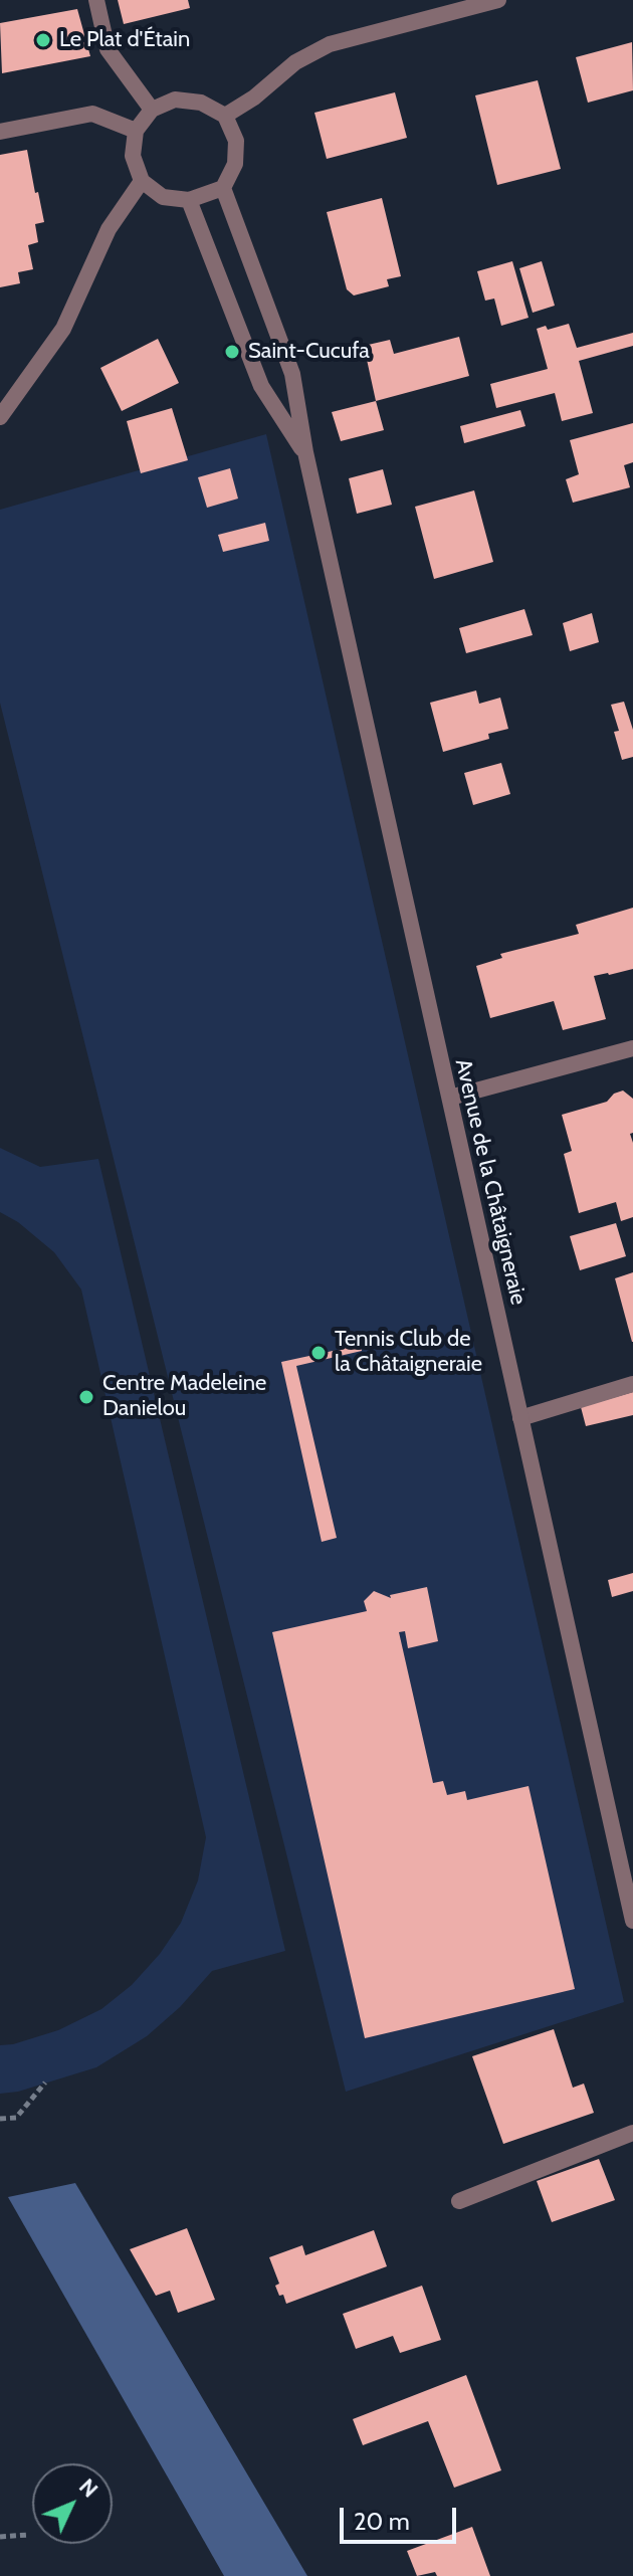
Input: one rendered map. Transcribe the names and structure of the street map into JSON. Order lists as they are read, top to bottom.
{
  "streets": {
    "street": ["Avenue de la Châtaigneraie"]
  },
  "places": [
    "Le Plat d'Étain",
    "Saint-Cucufa",
    "Tennis Club de la Châtaigneraie",
    "Centre Madeleine Danielou"
  ],
  "scale_bar": "20 m",
  "north": "top right"
}
